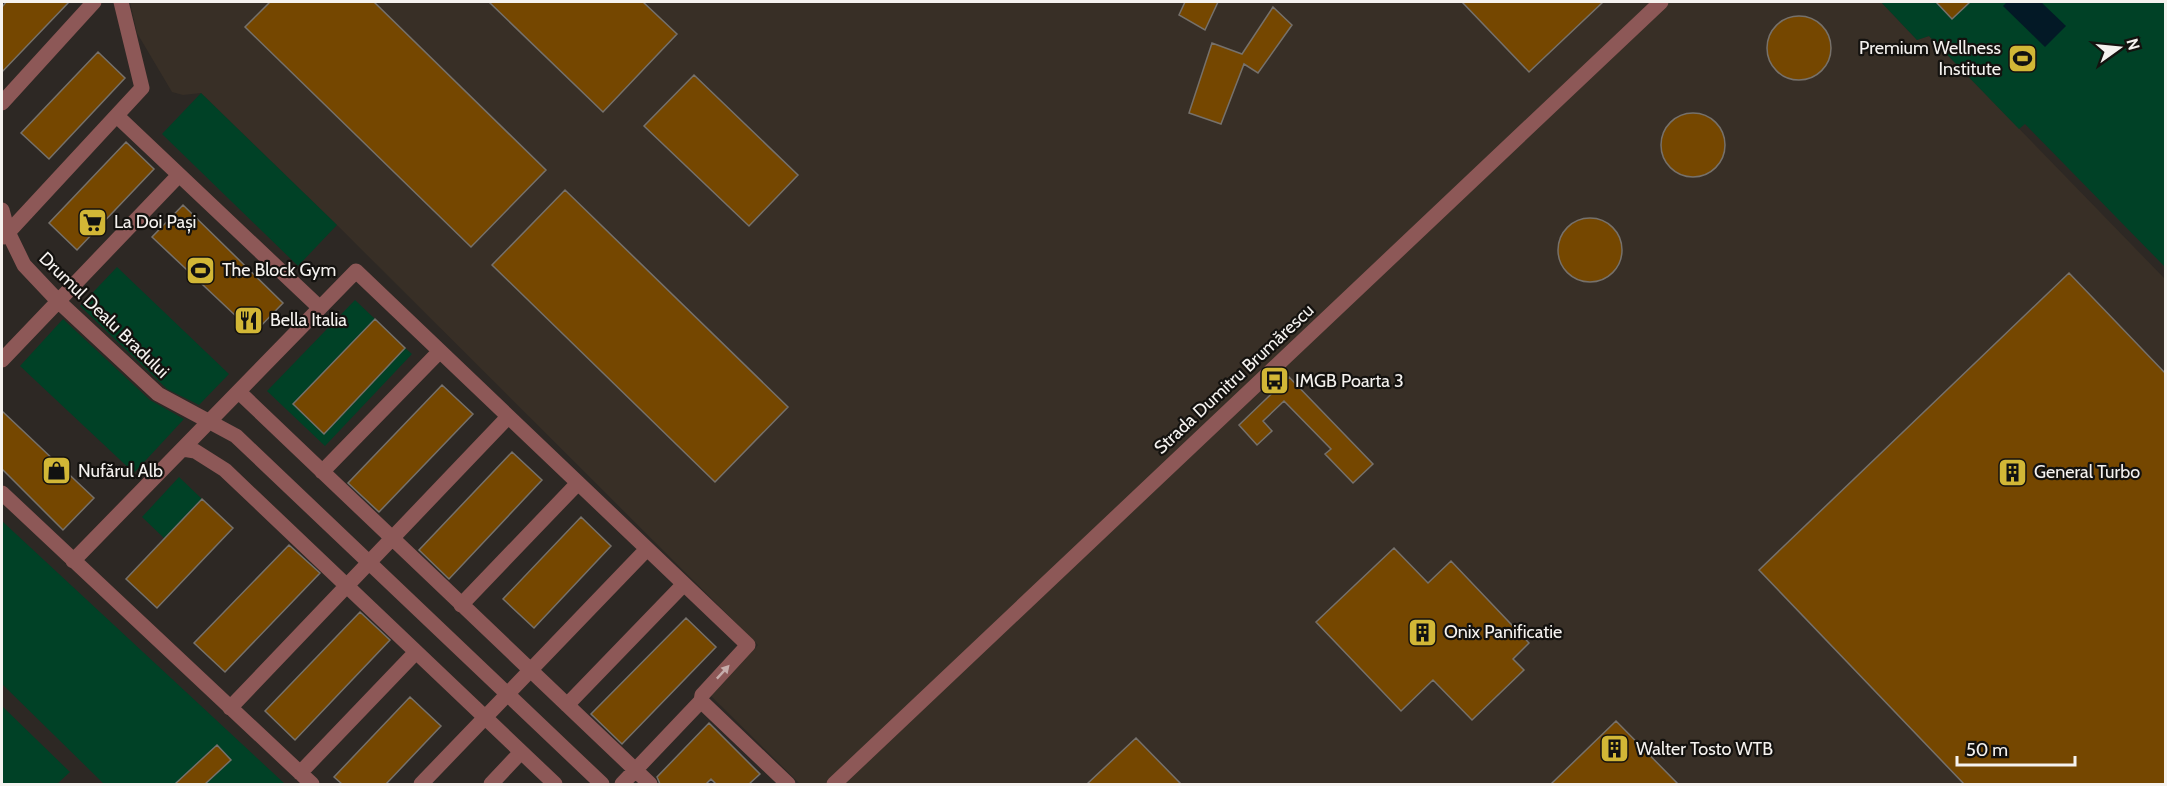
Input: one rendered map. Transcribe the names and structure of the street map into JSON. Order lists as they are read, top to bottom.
{
  "streets": {
    "street": ["Drumul Dealu Bradului", "Strada Dumitru Brumărescu"]
  },
  "places": {
    "sports": ["Premium Wellness Institute", "The Block Gym"],
    "supermarket": ["La Doi Pași"],
    "restaurant": ["Bella Italia"],
    "bus stop": ["IMGB Poarta 3"],
    "shop": ["Nufărul Alb"],
    "building": ["General Turbo", "Onix Panificatie", "Walter Tosto WTB"]
  },
  "scale_bar": "50 m",
  "north": "right"
}
